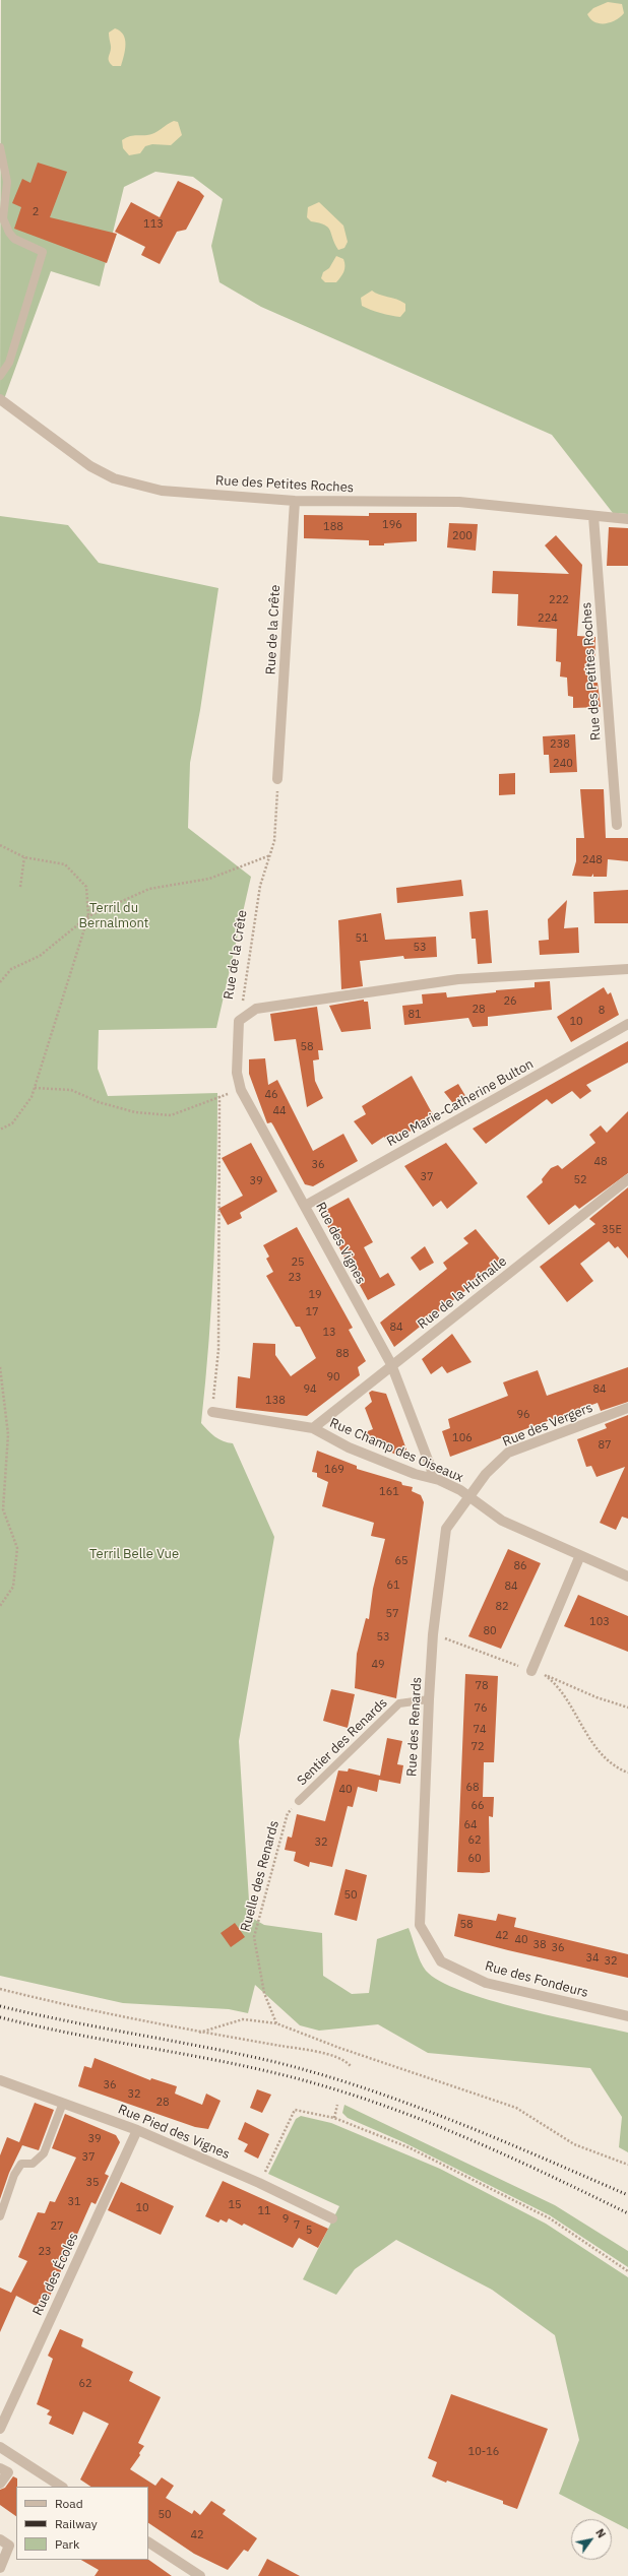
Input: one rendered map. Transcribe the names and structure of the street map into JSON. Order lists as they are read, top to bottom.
{
  "streets": {
    "street": [
      "Rue des Petites Roches",
      "Rue de la Crête",
      "Rue Marie-Catherine Bulton",
      "Rue des Vignes",
      "Rue de la Hufnalle",
      "Rue des Vergers",
      "Rue Champ des Oiseaux",
      "Rue des Renards",
      "Rue des Fondeurs",
      "Rue Pied des Vignes",
      "Rue des Écoles"
    ],
    "lane": ["Sentier des Renards"],
    "path": ["Ruelle des Renards"]
  },
  "crossings": [
    ["Rue des Petites Roches", "Rue de la Crête"],
    ["Rue de la Crête", "Rue des Vignes"],
    ["Rue Marie-Catherine Bulton", "Rue des Vignes"],
    ["Rue des Vignes", "Rue de la Hufnalle"],
    ["Rue des Vignes", "Rue Champ des Oiseaux"],
    ["Rue de la Hufnalle", "Rue Champ des Oiseaux"],
    ["Rue des Vergers", "Rue Champ des Oiseaux"],
    ["Rue des Vergers", "Rue des Renards"],
    ["Rue Champ des Oiseaux", "Rue des Renards"],
    ["Rue des Renards", "Sentier des Renards"],
    ["Rue des Renards", "Rue des Fondeurs"],
    ["Sentier des Renards", "Ruelle des Renards"],
    ["Rue Pied des Vignes", "Rue des Écoles"]
  ],
  "parks": ["Terril du Bernalmont", "Terril Belle Vue"],
  "house_numbers": [
    "2",
    "113",
    "196",
    "188",
    "200",
    "222",
    "224",
    "238",
    "240",
    "248",
    "51",
    "53",
    "26",
    "28",
    "8",
    "81",
    "10",
    "58",
    "46",
    "44",
    "48",
    "36",
    "37",
    "52",
    "39",
    "35E",
    "25",
    "23",
    "19",
    "17",
    "84",
    "13",
    "88",
    "90",
    "94",
    "84",
    "138",
    "96",
    "106",
    "87",
    "169",
    "161",
    "65",
    "86",
    "61",
    "84",
    "82",
    "57",
    "103",
    "80",
    "53",
    "49",
    "78",
    "76",
    "74",
    "72",
    "68",
    "40",
    "66",
    "64",
    "62",
    "32",
    "60",
    "50",
    "58",
    "42",
    "40",
    "38",
    "36",
    "34",
    "32",
    "36",
    "32",
    "28",
    "39",
    "37",
    "35",
    "31",
    "15",
    "10",
    "11",
    "9",
    "7",
    "27",
    "5",
    "23",
    "62",
    "10-16",
    "50",
    "42"
  ],
  "legend": ["Road", "Railway", "Park"],
  "north": "top right"
}
